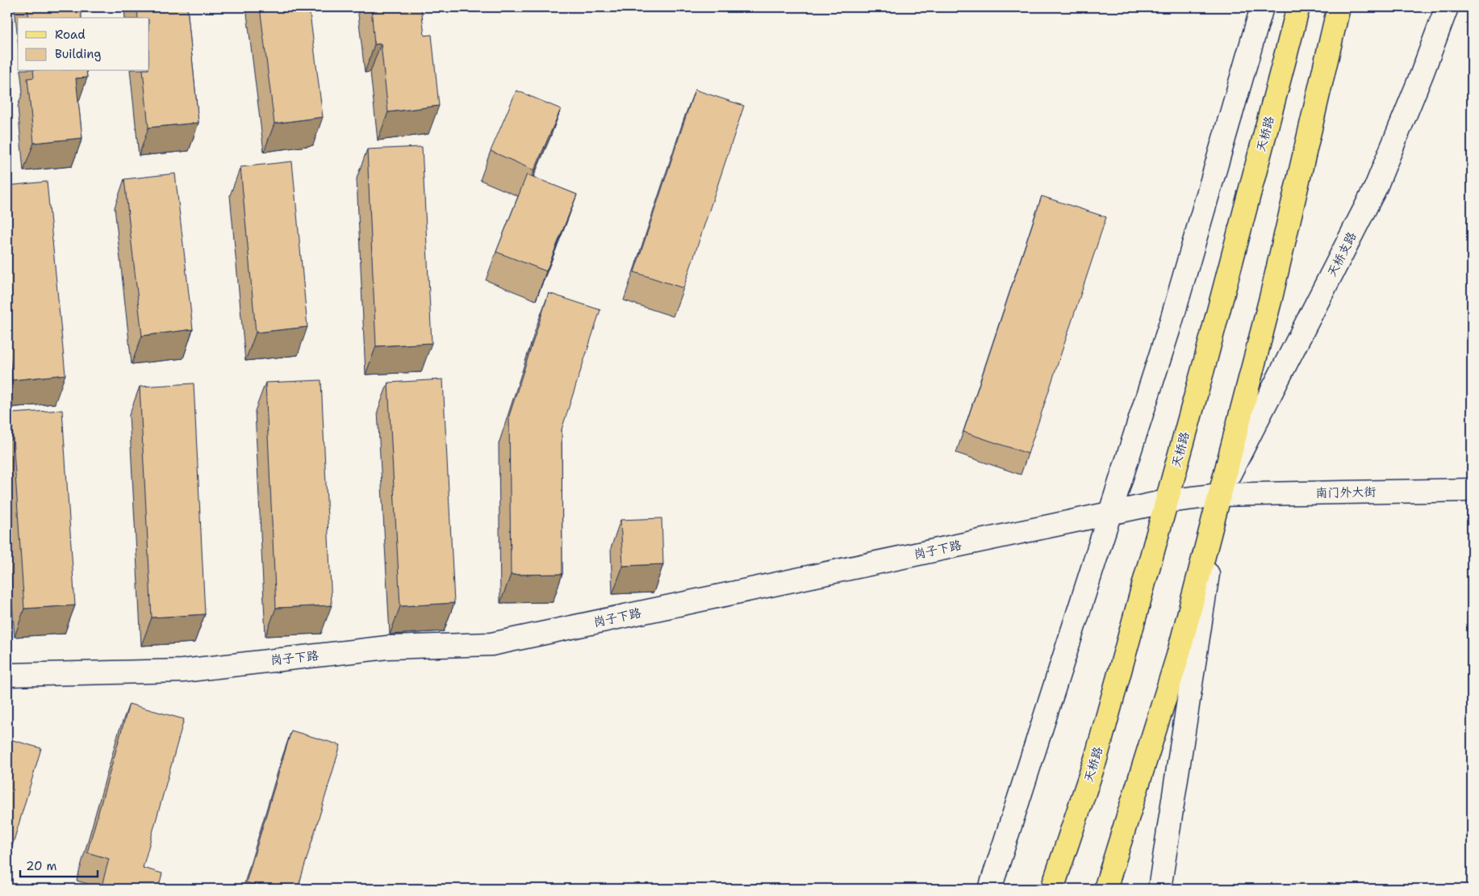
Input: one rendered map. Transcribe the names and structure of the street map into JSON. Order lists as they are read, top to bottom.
{
  "streets": {
    "main road": ["天桥路"],
    "street": ["天桥支路", "南门外大街", "岗子下路"]
  },
  "crossings": [
    ["天桥路", "岗子下路"],
    ["天桥支路", "南门外大街"],
    ["天桥支路", "岗子下路"],
    ["南门外大街", "岗子下路"]
  ],
  "legend": ["Road", "Building"],
  "scale_bar": "20 m"
}
